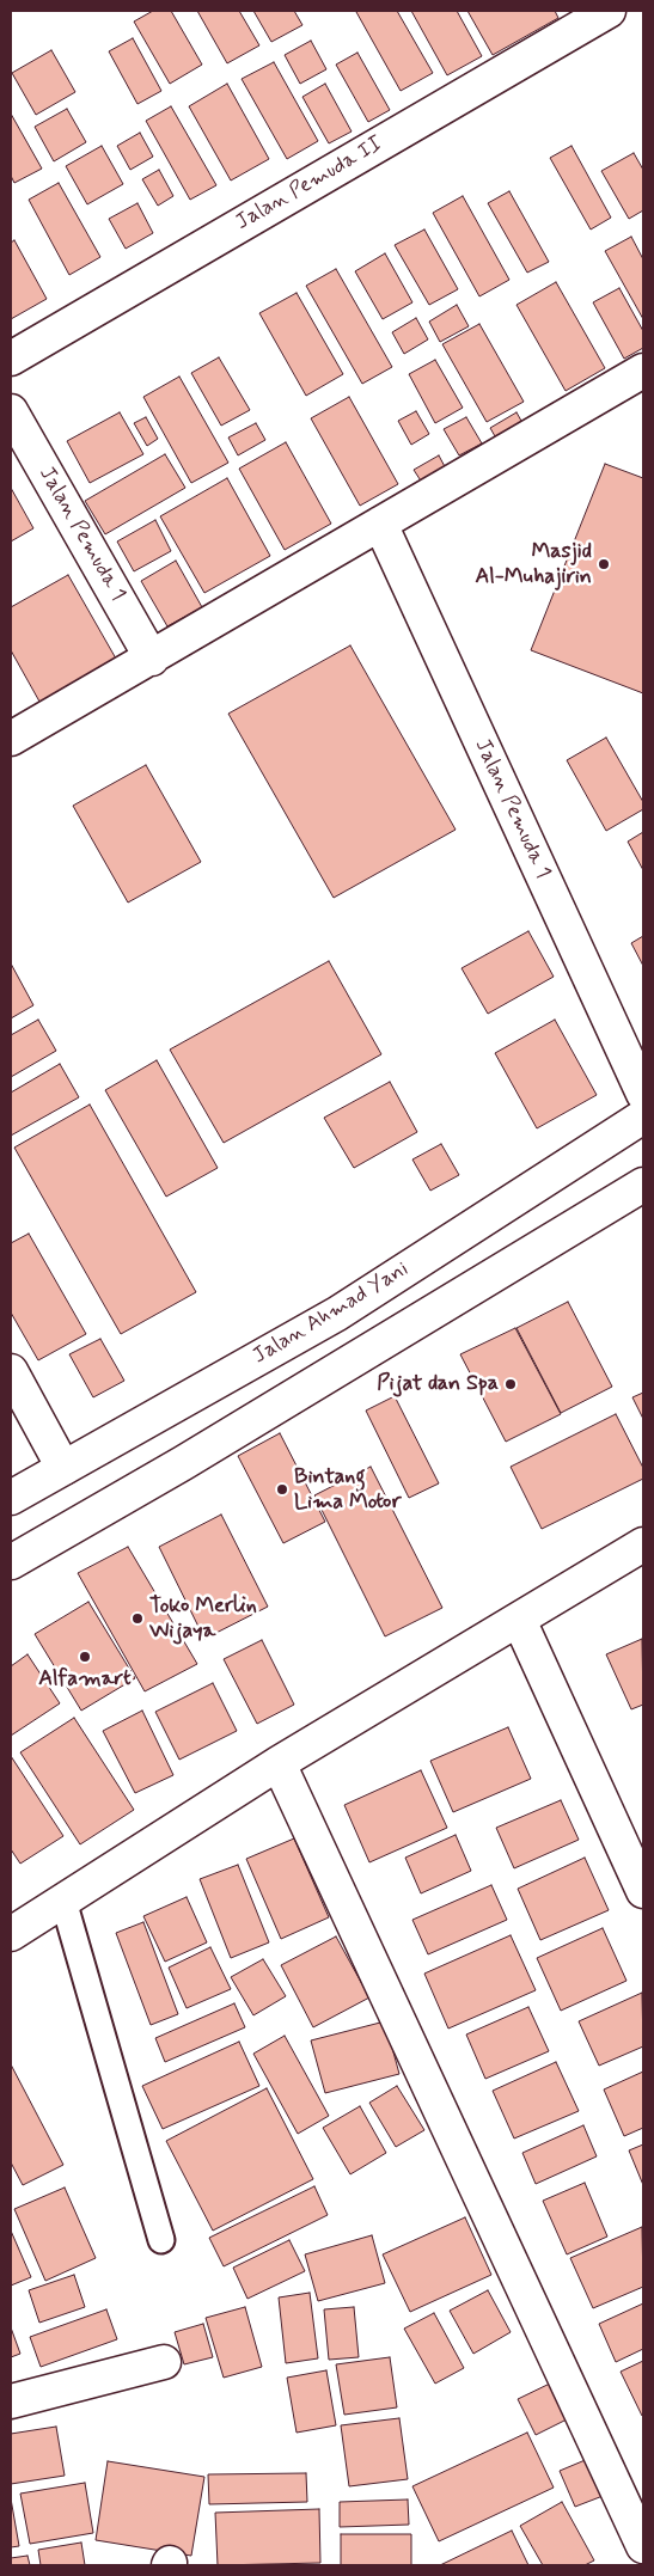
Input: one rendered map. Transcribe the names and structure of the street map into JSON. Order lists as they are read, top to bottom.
{
  "streets": {
    "street": ["Jalan Pemuda II", "Jalan Pemuda 1", "Jalan Ahmad Yani"]
  },
  "places": [
    "Masjid Al-Muhajirin",
    "Pijat dan Spa",
    "Bintang Lima Motor",
    "Toko Merlin Wijaya",
    "Alfamart"
  ]
}
